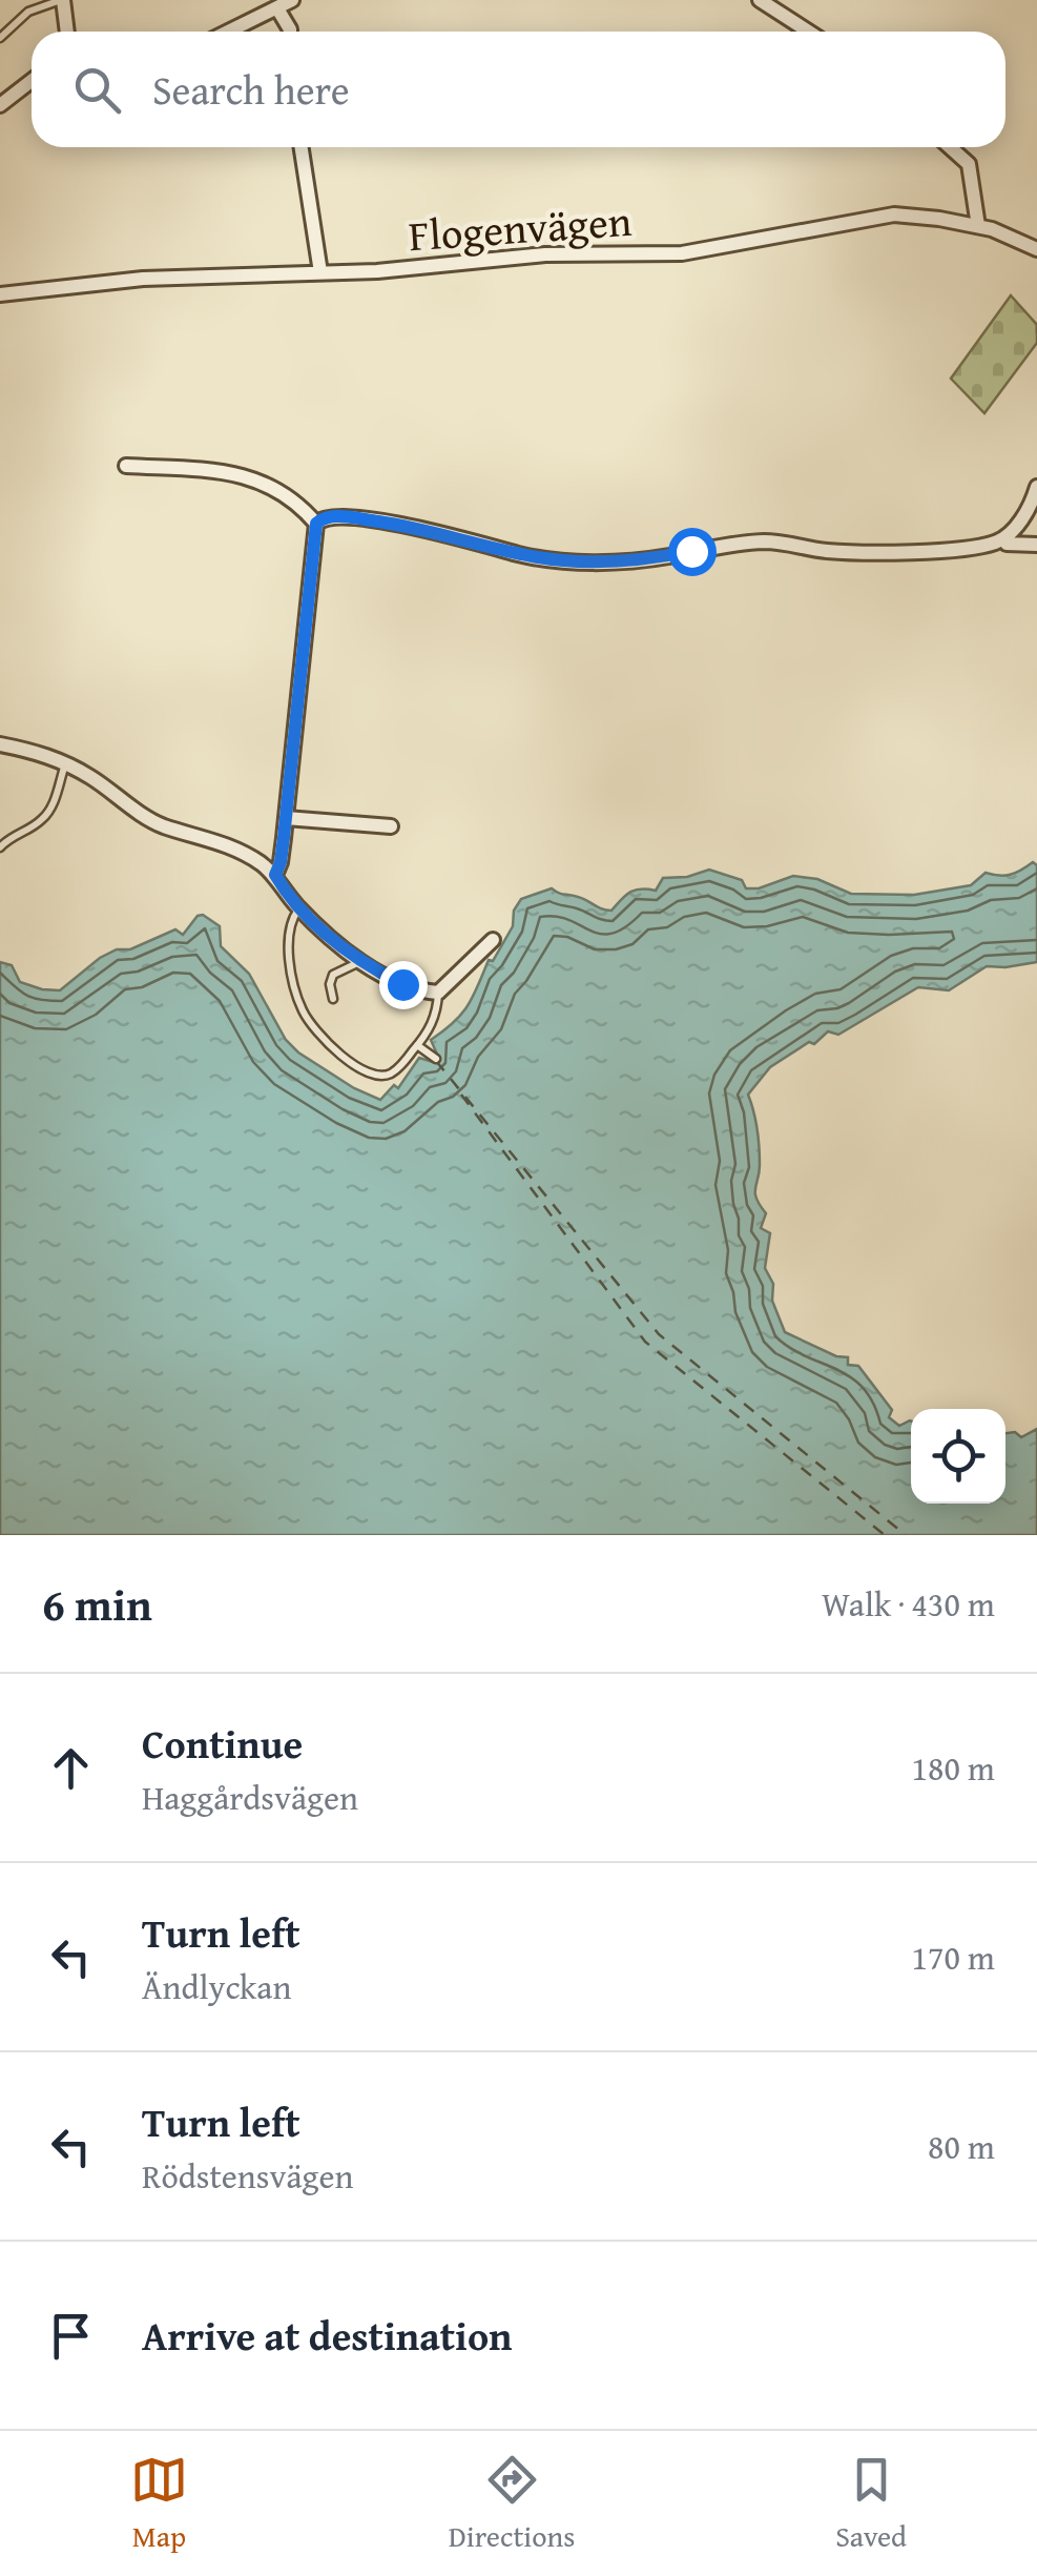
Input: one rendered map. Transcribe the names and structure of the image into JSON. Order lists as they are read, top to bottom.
{
  "streets": {
    "street": ["Flogenvägen"]
  },
  "page": {
    "search": "Search here",
    "heading": ["6 min", "Walk · 430 m"],
    "list": [
      ["Continue", "Haggårdsvägen", "180 m"],
      ["Turn left", "Ändlyckan", "170 m"],
      ["Turn left", "Rödstensvägen", "80 m"],
      "Arrive at destination"
    ],
    "nav": ["Map", "Directions", "Saved"]
  }
}
